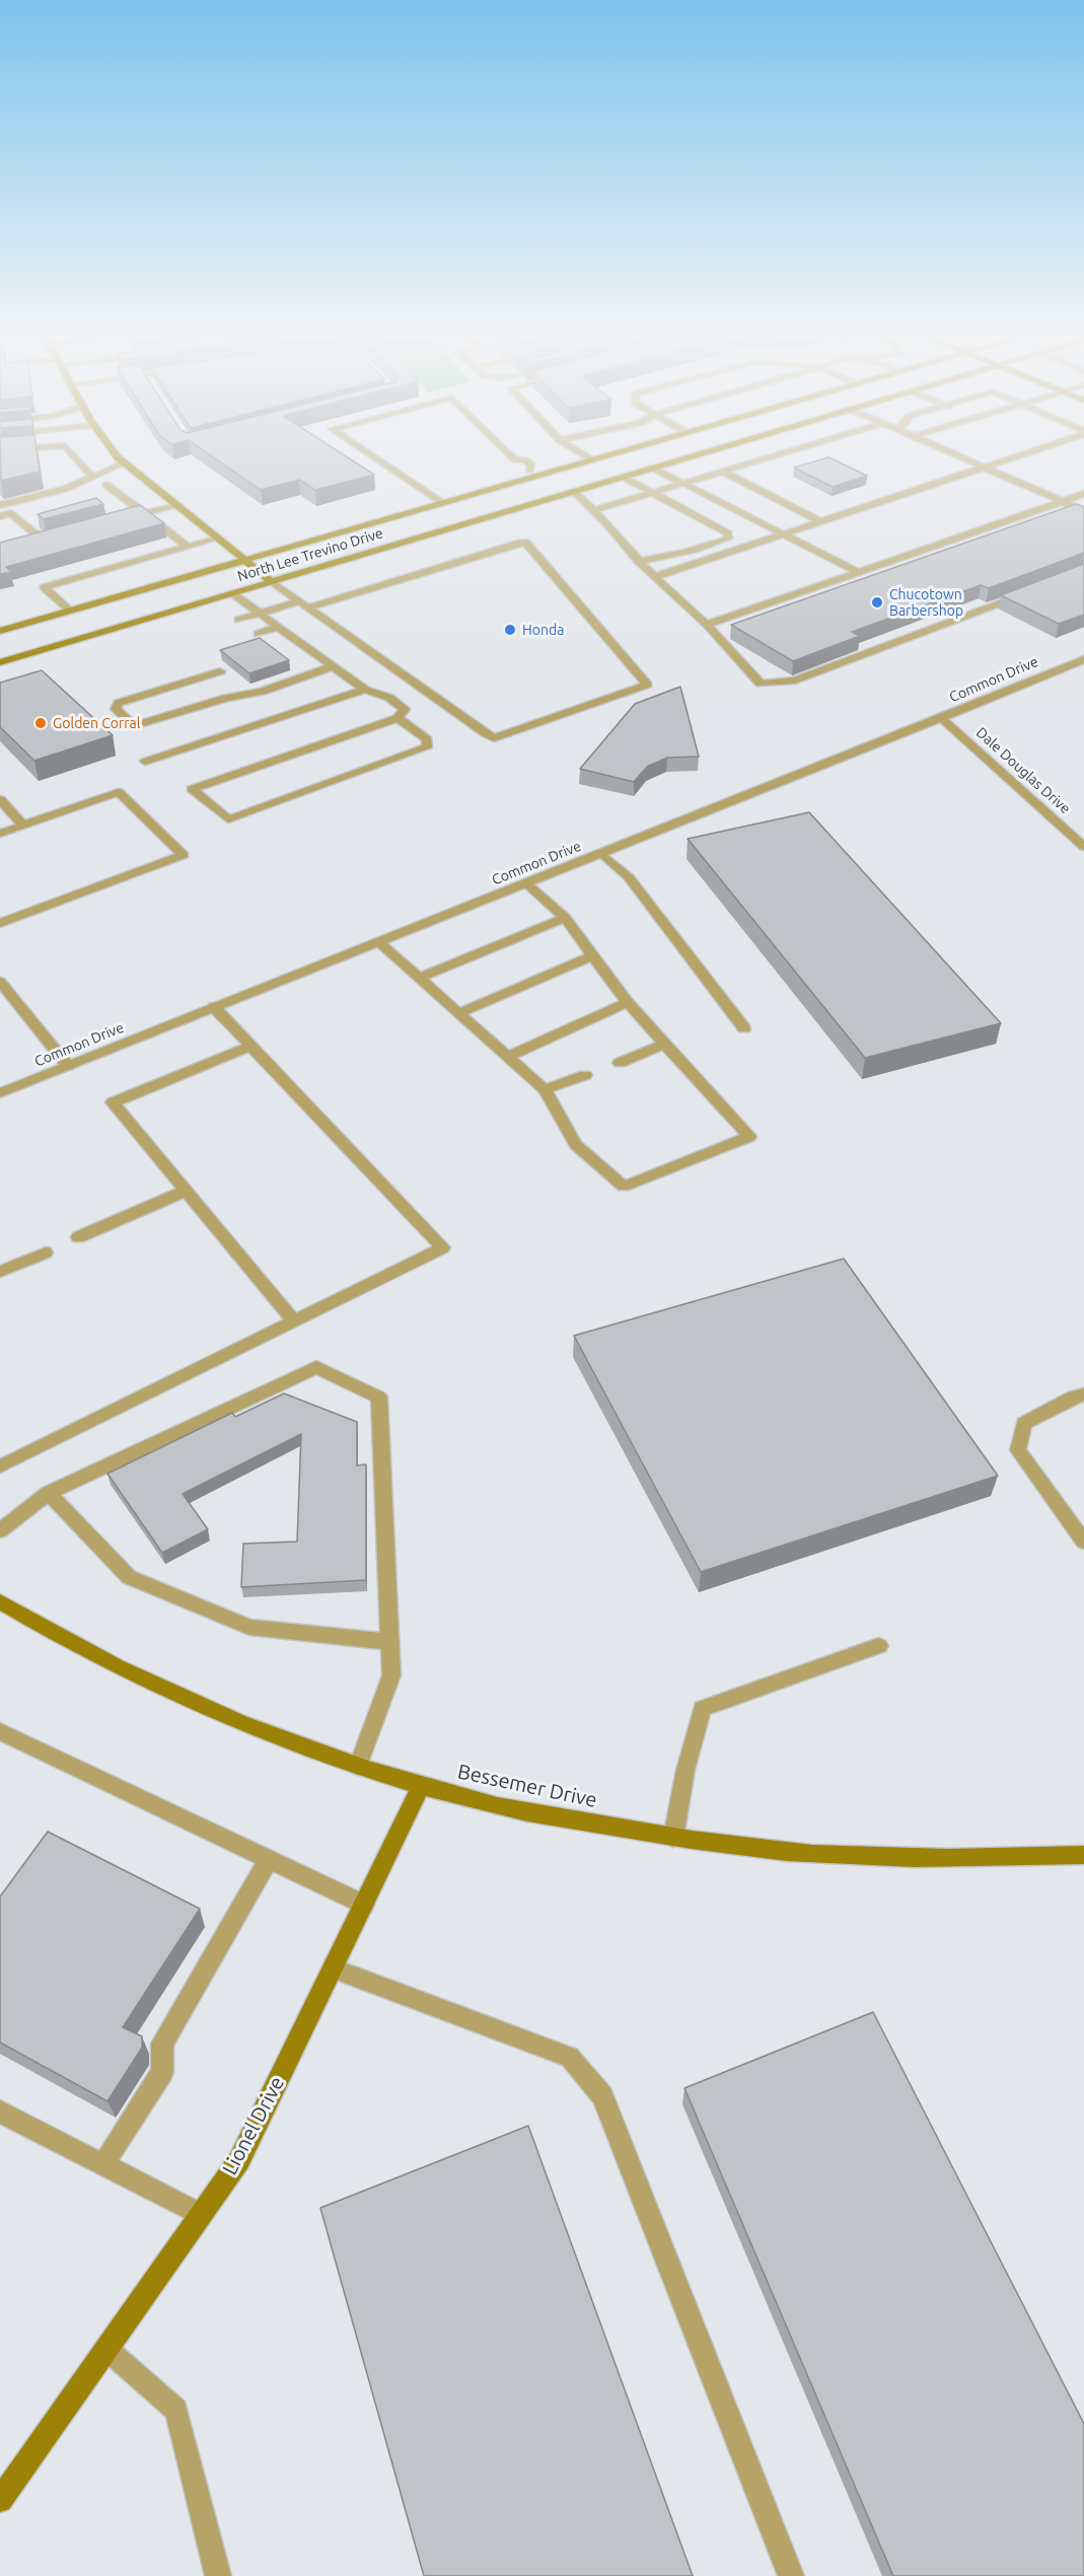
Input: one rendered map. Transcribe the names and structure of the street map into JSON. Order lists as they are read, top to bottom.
{
  "streets": {
    "main road": ["North Lee Trevino Drive", "Bessemer Drive", "Lionel Drive"],
    "street": ["Common Drive", "Dale Douglas Drive"]
  },
  "crossings": [
    ["Common Drive", "Dale Douglas Drive"],
    ["Bessemer Drive", "Lionel Drive"]
  ],
  "places": ["Chucotown Barbershop", "Honda", "Golden Corral"]
}
